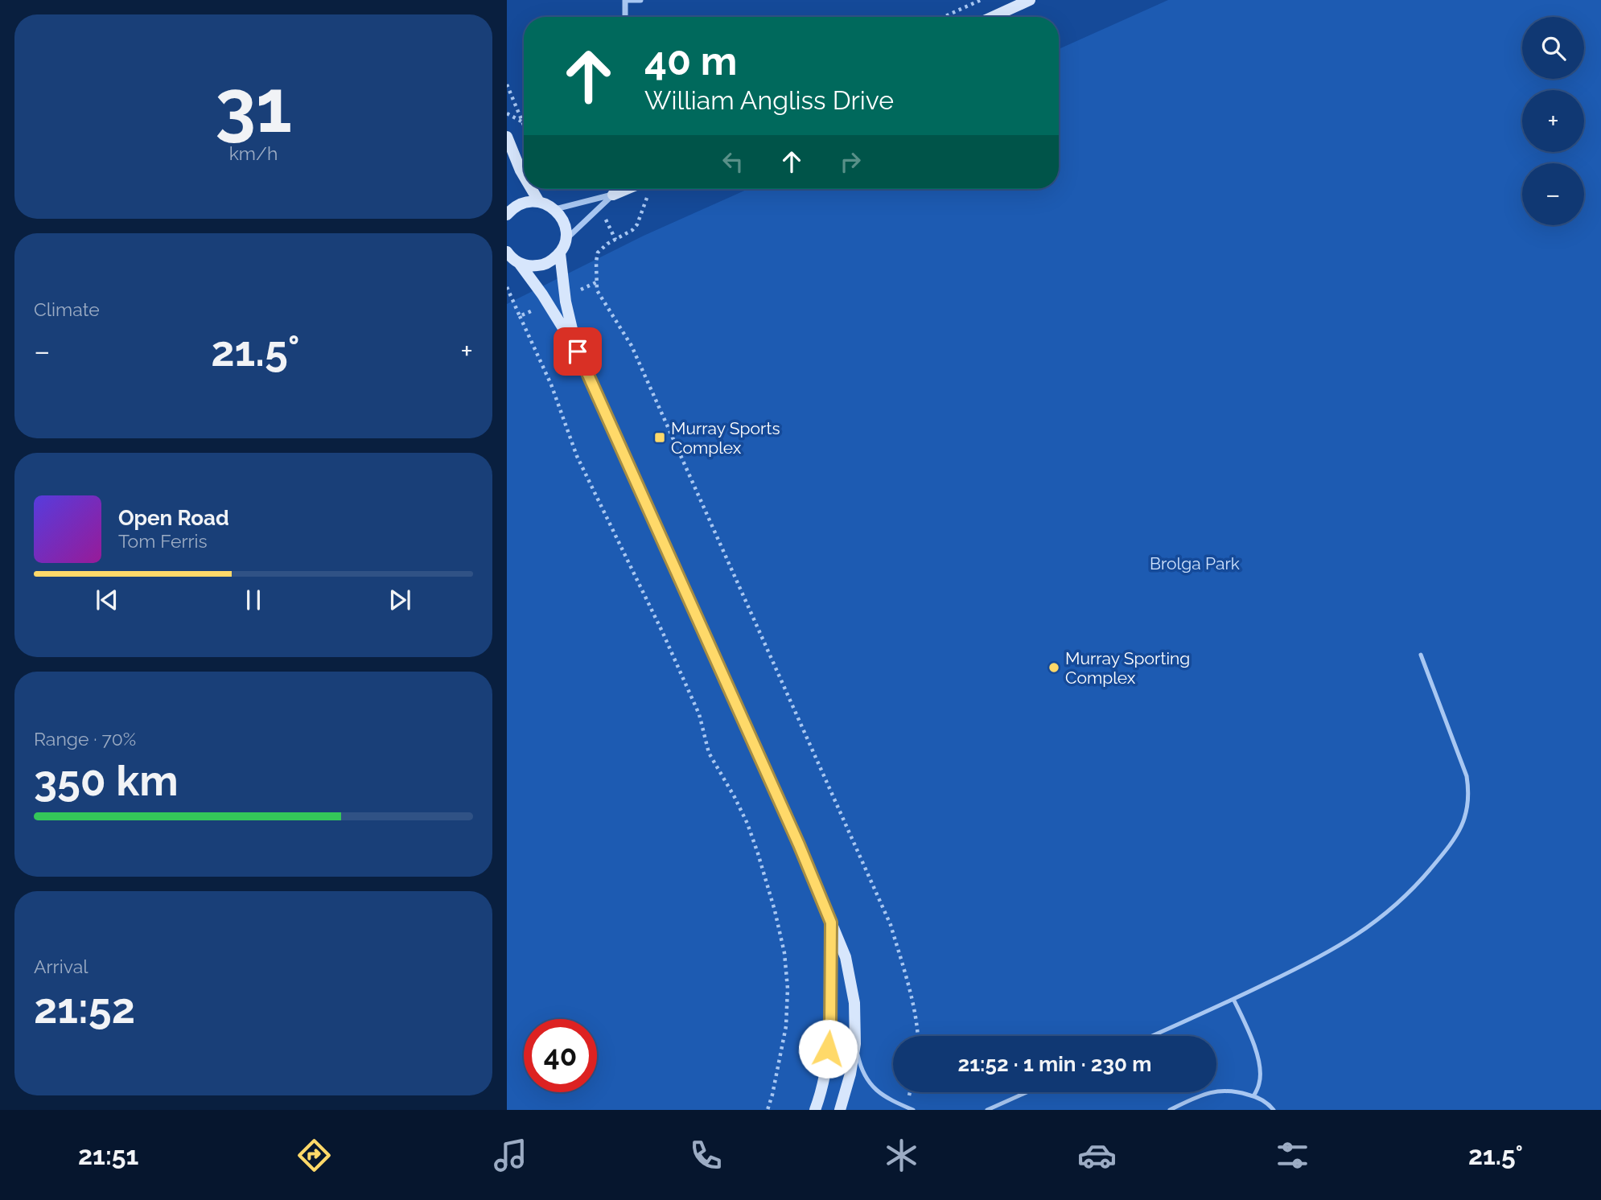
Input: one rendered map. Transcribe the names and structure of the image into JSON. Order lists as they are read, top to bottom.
{
  "parks": ["Brolga Park"],
  "places": {
    "transit": ["Murray Sports Complex"],
    "other": ["Murray Sporting Complex"]
  },
  "page": {
    "tile": [
      ["31", "km/h"],
      "Climate",
      ["Range · 70%", "350 km"],
      ["Arrival", "21:52"]
    ],
    "map_buttons": ["+", "−"],
    "turn": ["40 m", "William Angliss Drive"],
    "heat": ["−", "21.5°", "+"],
    "song": ["Open Road", "Tom Ferris"],
    "limit": "40",
    "trip": "21:52 · 1 min · 230 m",
    "tabs": ["21:51", "21.5°"]
  }
}
